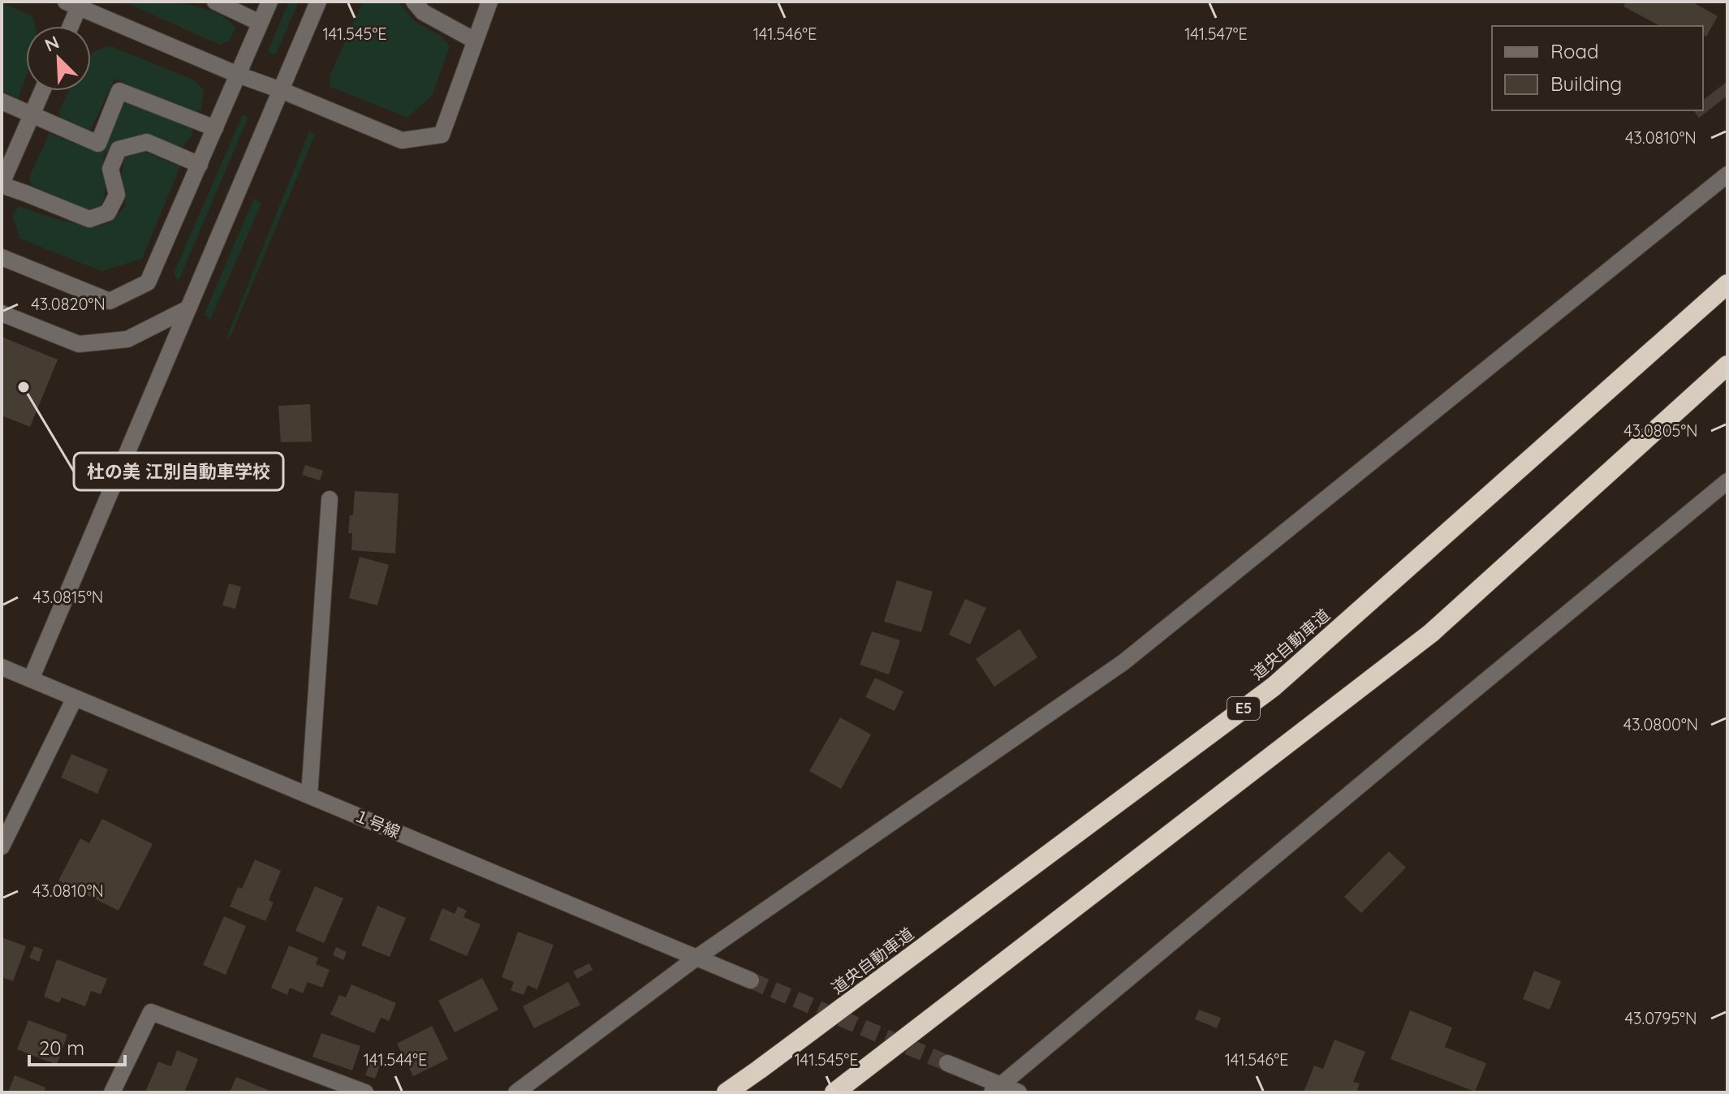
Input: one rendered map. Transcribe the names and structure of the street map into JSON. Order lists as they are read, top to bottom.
{
  "streets": {
    "highway": ["道央自動車道", "E5"],
    "street": ["１号線"]
  },
  "places": ["杜の美 江別自動車学校"],
  "legend": ["Road", "Building"],
  "scale_bar": "20 m",
  "north": "top left",
  "coordinates": [
    "141.546°E",
    "141.545°E",
    "141.547°E",
    "43.0810°N",
    "43.0820°N",
    "43.0805°N",
    "43.0815°N",
    "43.0800°N",
    "43.0795°N",
    "141.544°E"
  ]
}
